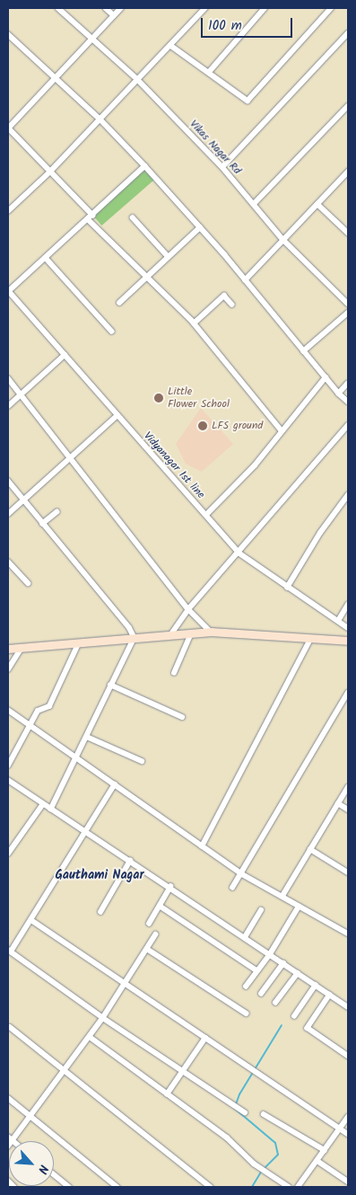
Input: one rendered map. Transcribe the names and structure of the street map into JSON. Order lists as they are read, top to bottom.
{
  "streets": {
    "street": ["Vikas Nagar Rd", "Vidyanagar 1st line"]
  },
  "districts": ["Gauthami Nagar"],
  "places": ["Little Flower School", "LFS ground"],
  "scale_bar": "100 m",
  "north": "bottom right"
}
